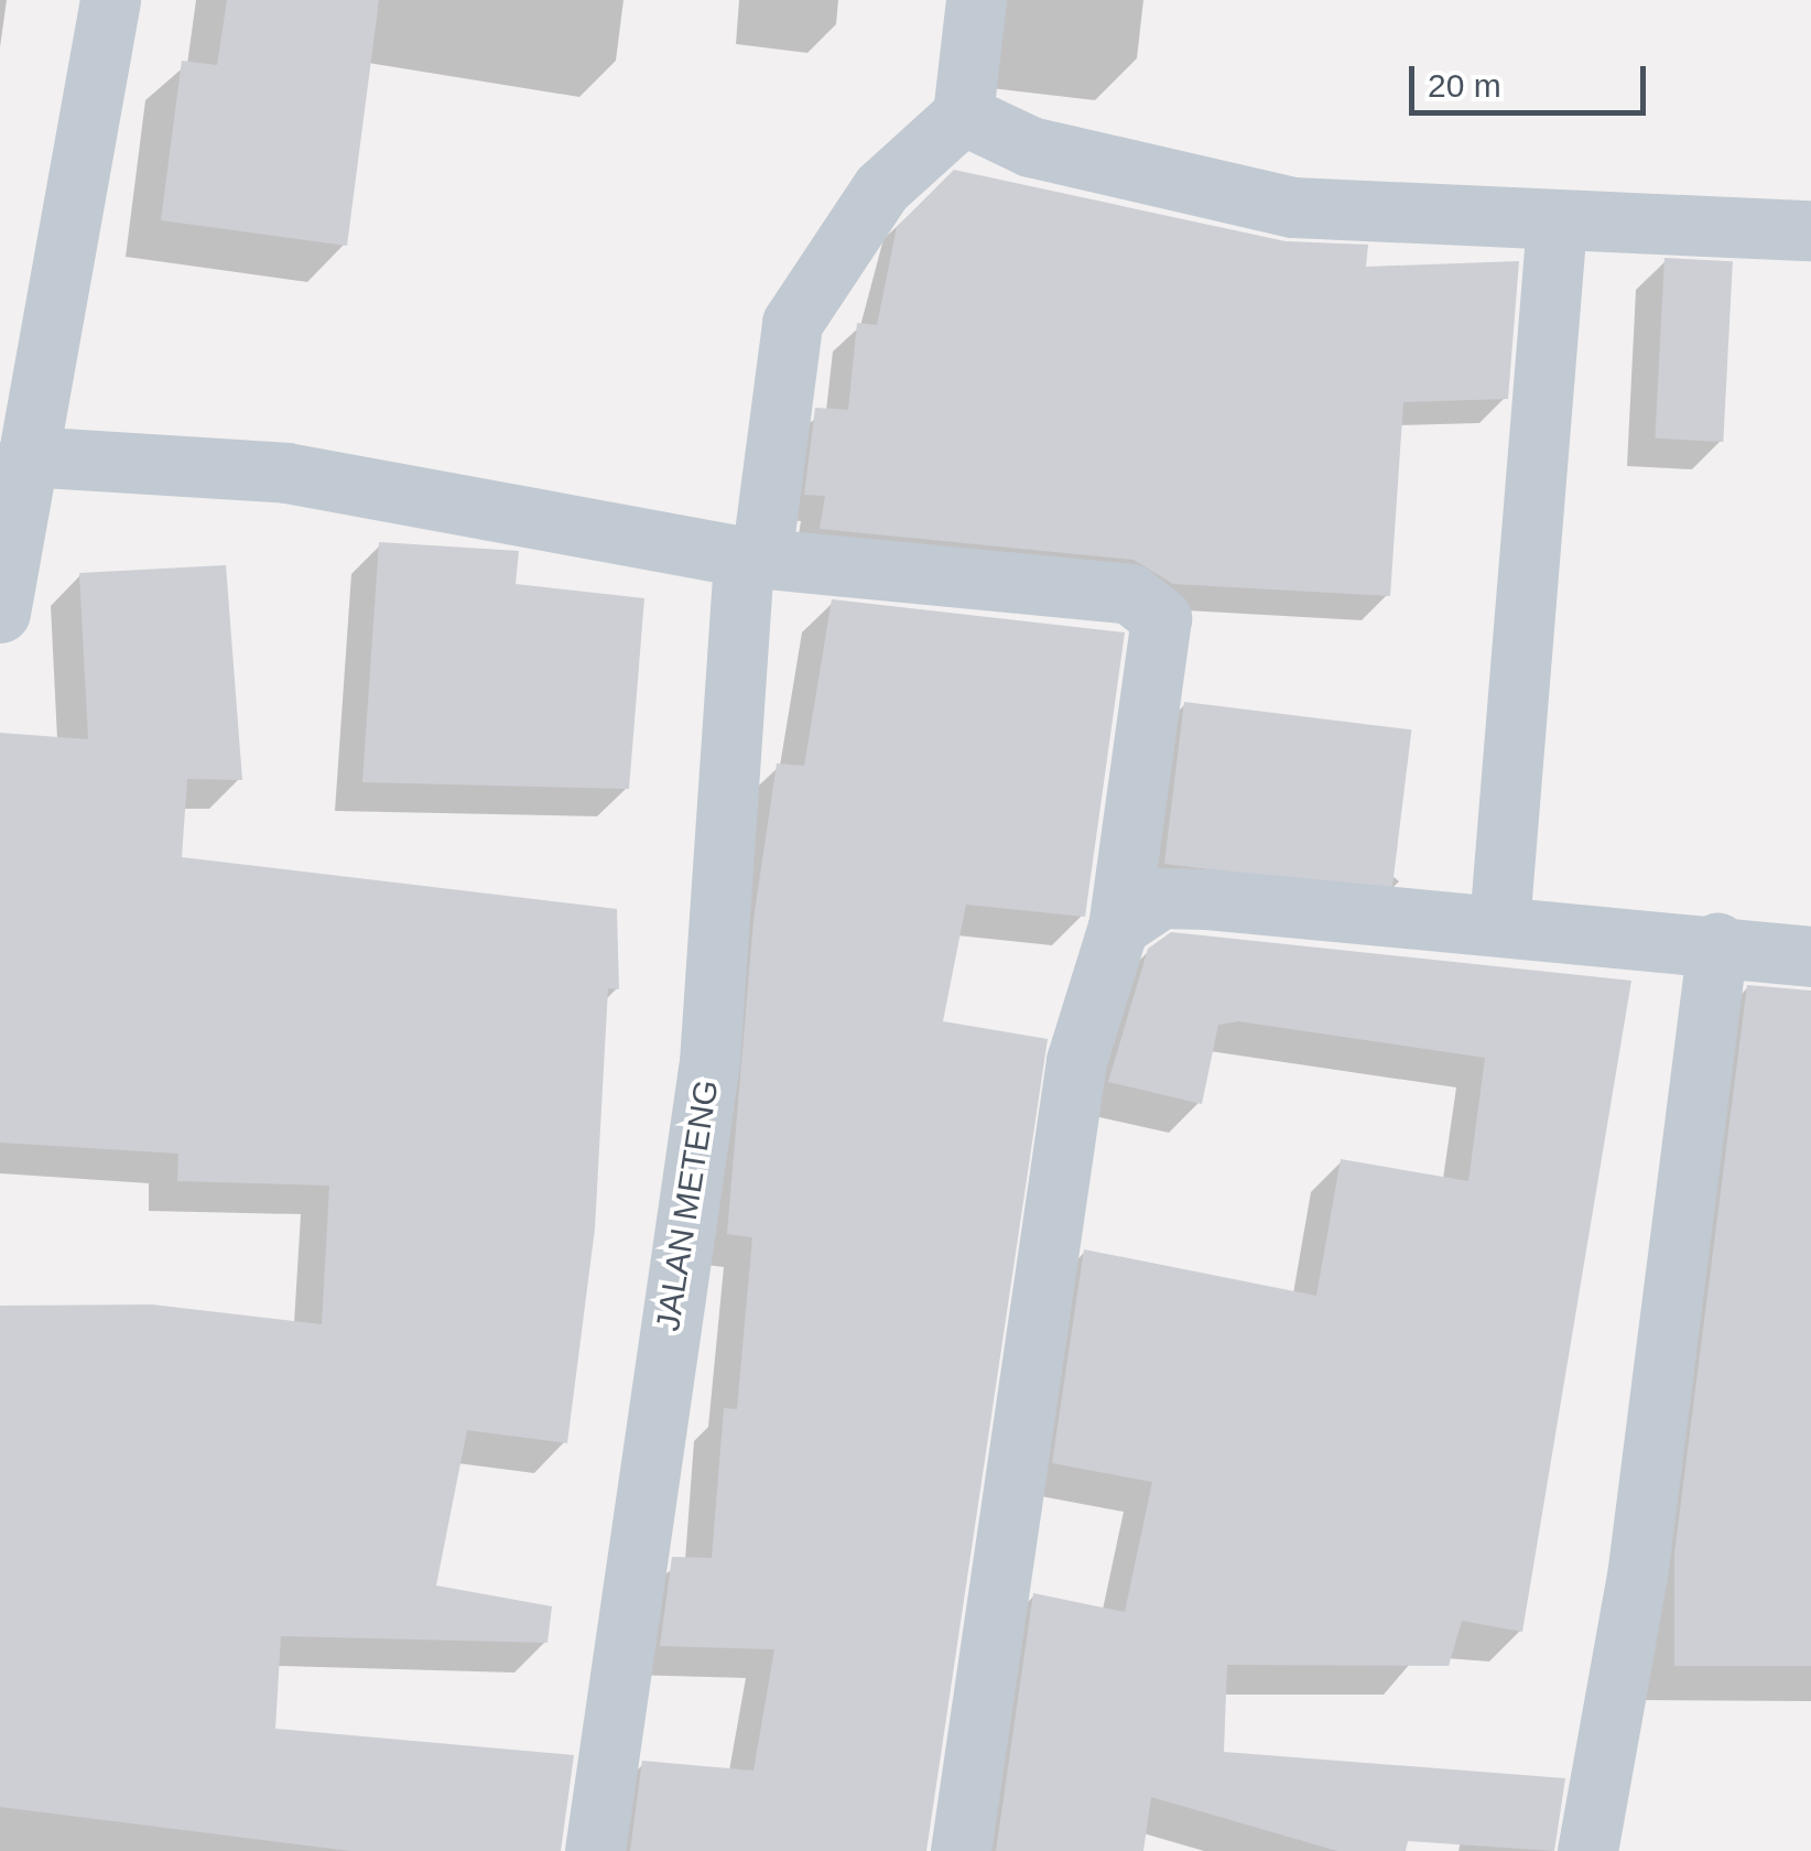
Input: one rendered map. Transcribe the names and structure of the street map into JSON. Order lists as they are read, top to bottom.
{
  "streets": {
    "street": ["JALAN METENG"]
  },
  "scale_bar": "20 m"
}
